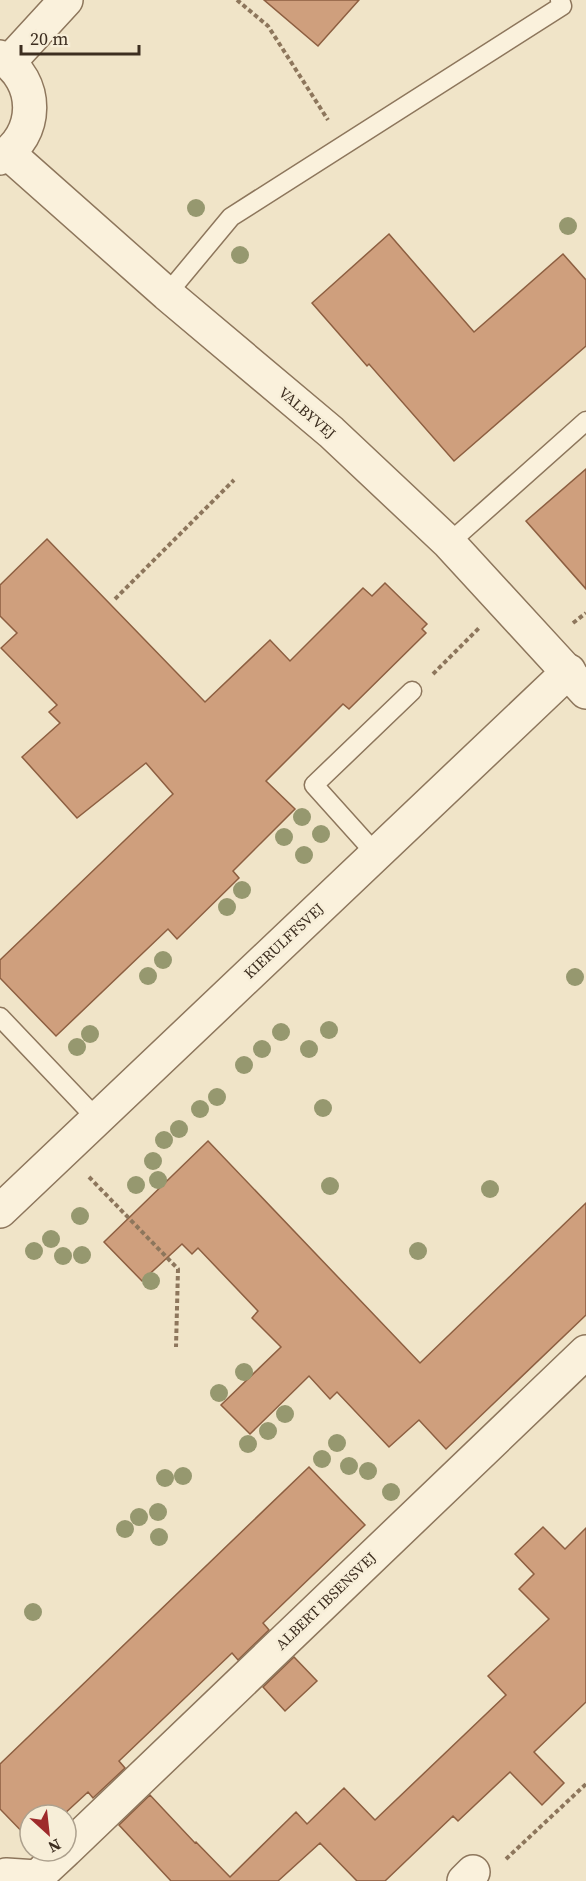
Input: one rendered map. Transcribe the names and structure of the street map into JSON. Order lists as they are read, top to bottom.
{
  "streets": {
    "street": ["VALBYVEJ", "KIERULFFSVEJ", "ALBERT IBSENSVEJ"]
  },
  "crossings": [
    ["VALBYVEJ", "KIERULFFSVEJ"]
  ],
  "scale_bar": "20 m",
  "north": "bottom right"
}
